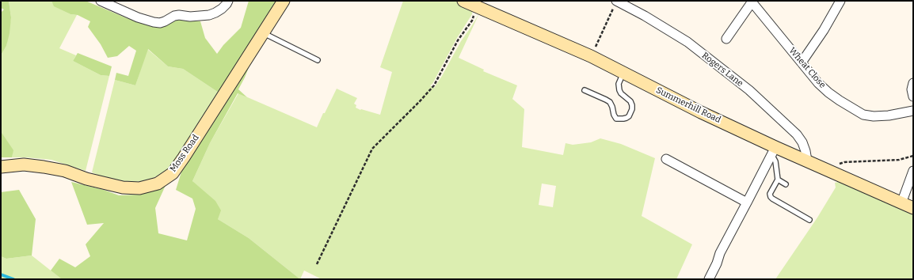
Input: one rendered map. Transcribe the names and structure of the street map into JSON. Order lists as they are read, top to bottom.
{
  "streets": {
    "street": [
      "Wheat Close",
      "Rogers Lane",
      "Summerhill Road",
      "Moss Road"
    ]
  },
  "crossings": [
    ["Rogers Lane", "Summerhill Road"]
  ]
}
